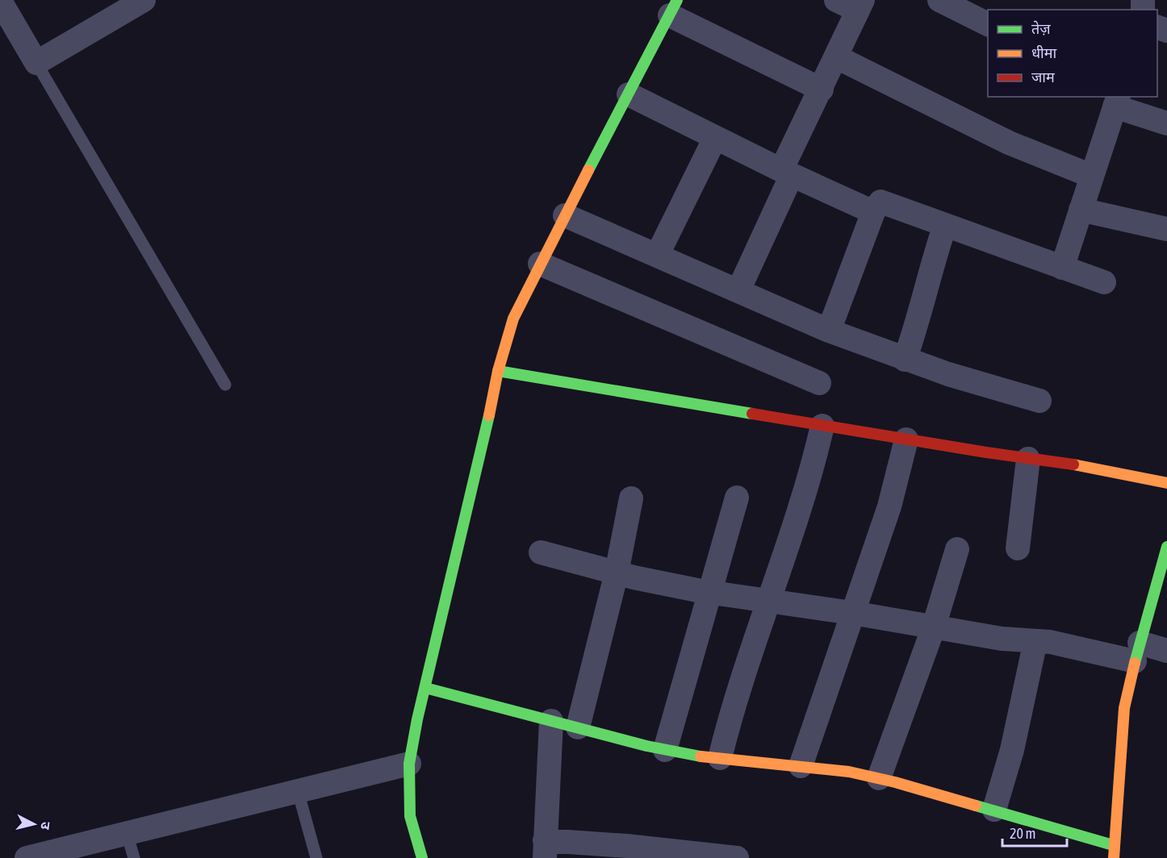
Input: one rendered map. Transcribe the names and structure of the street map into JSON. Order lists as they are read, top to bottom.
{
  "legend": ["तेज़", "धीमा", "जाम"],
  "scale_bar": "20 m",
  "north": "right"
}
